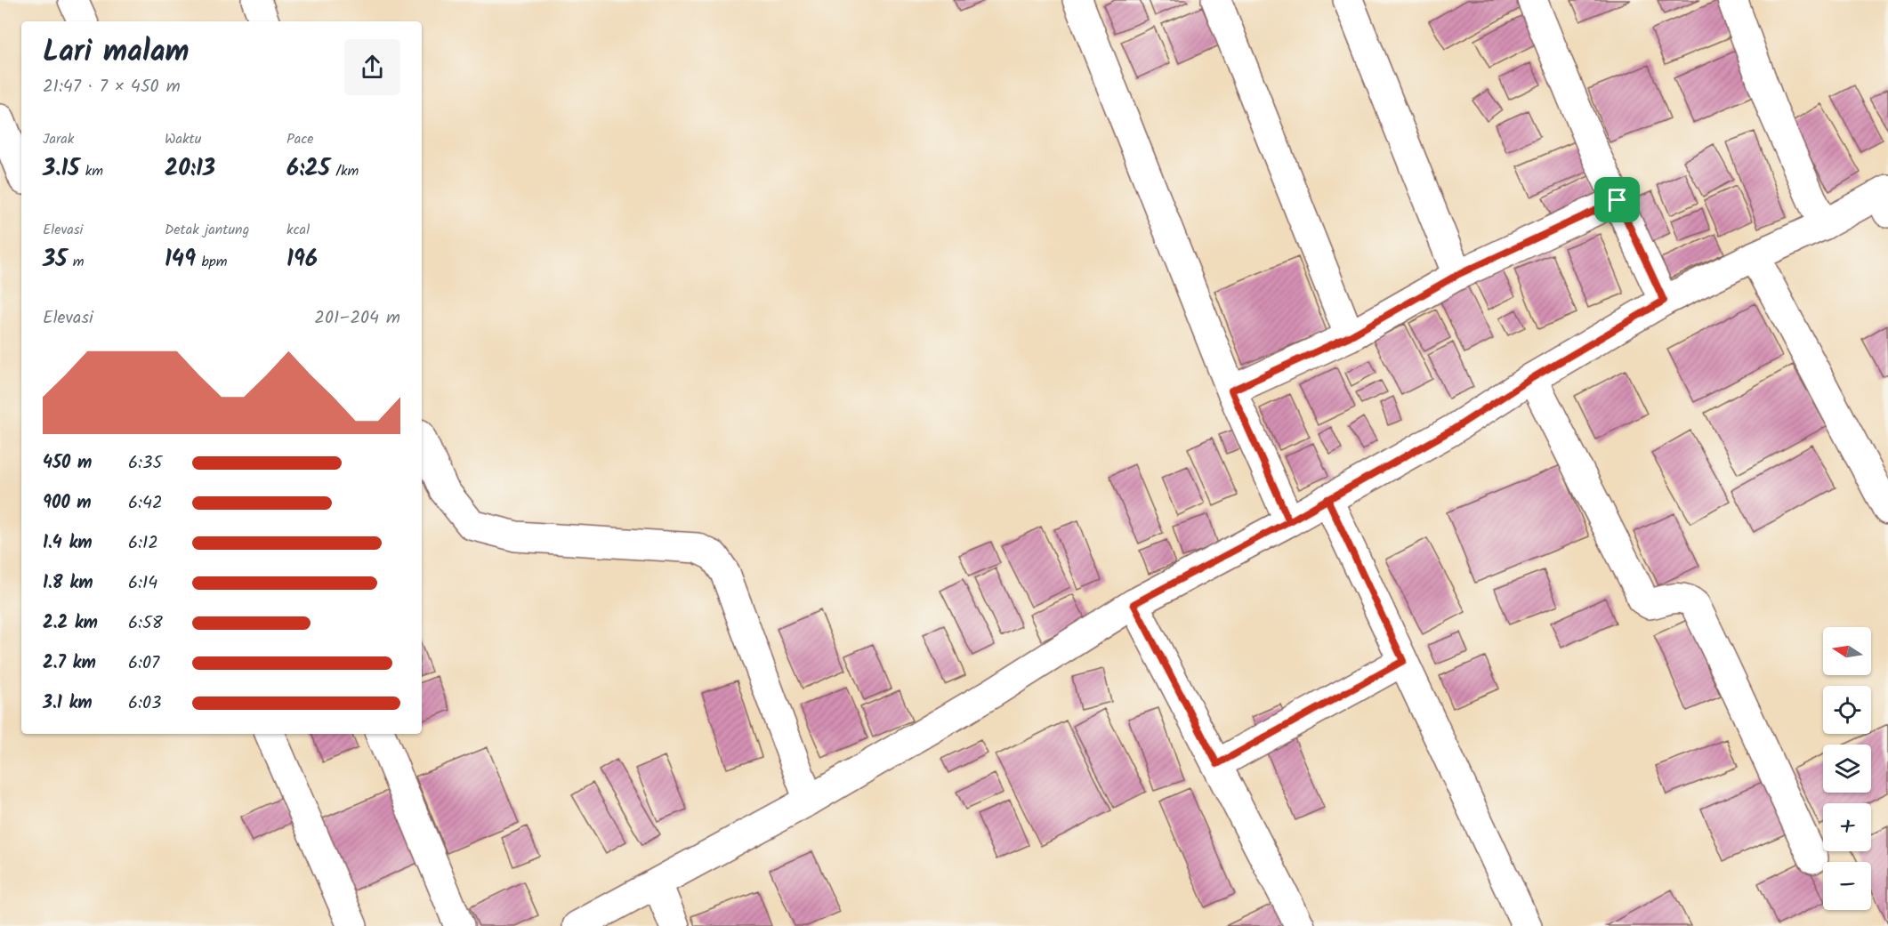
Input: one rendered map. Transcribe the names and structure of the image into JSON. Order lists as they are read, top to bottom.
{
  "north": "left",
  "page": {
    "heading": ["Lari malam", "21:47 · 7 × 450 m"],
    "stats": [
      ["Jarak", "3.15 km"],
      ["Waktu", "20:13"],
      ["Pace", "6:25 /km"],
      ["Elevasi", "35 m"],
      ["Detak jantung", "149 bpm"],
      ["kcal", "196"]
    ],
    "chart": ["Elevasi", "201–204 m"],
    "list": [
      {
        "name": "450 m",
        "note": "6:35"
      },
      {
        "name": "900 m",
        "note": "6:42"
      },
      {
        "name": "1.4 km",
        "note": "6:12"
      },
      {
        "name": "1.8 km",
        "note": "6:14"
      },
      {
        "name": "2.2 km",
        "note": "6:58"
      },
      {
        "name": "2.7 km",
        "note": "6:07"
      },
      {
        "name": "3.1 km",
        "note": "6:03"
      }
    ],
    "map_buttons": ["+", "−"]
  }
}
